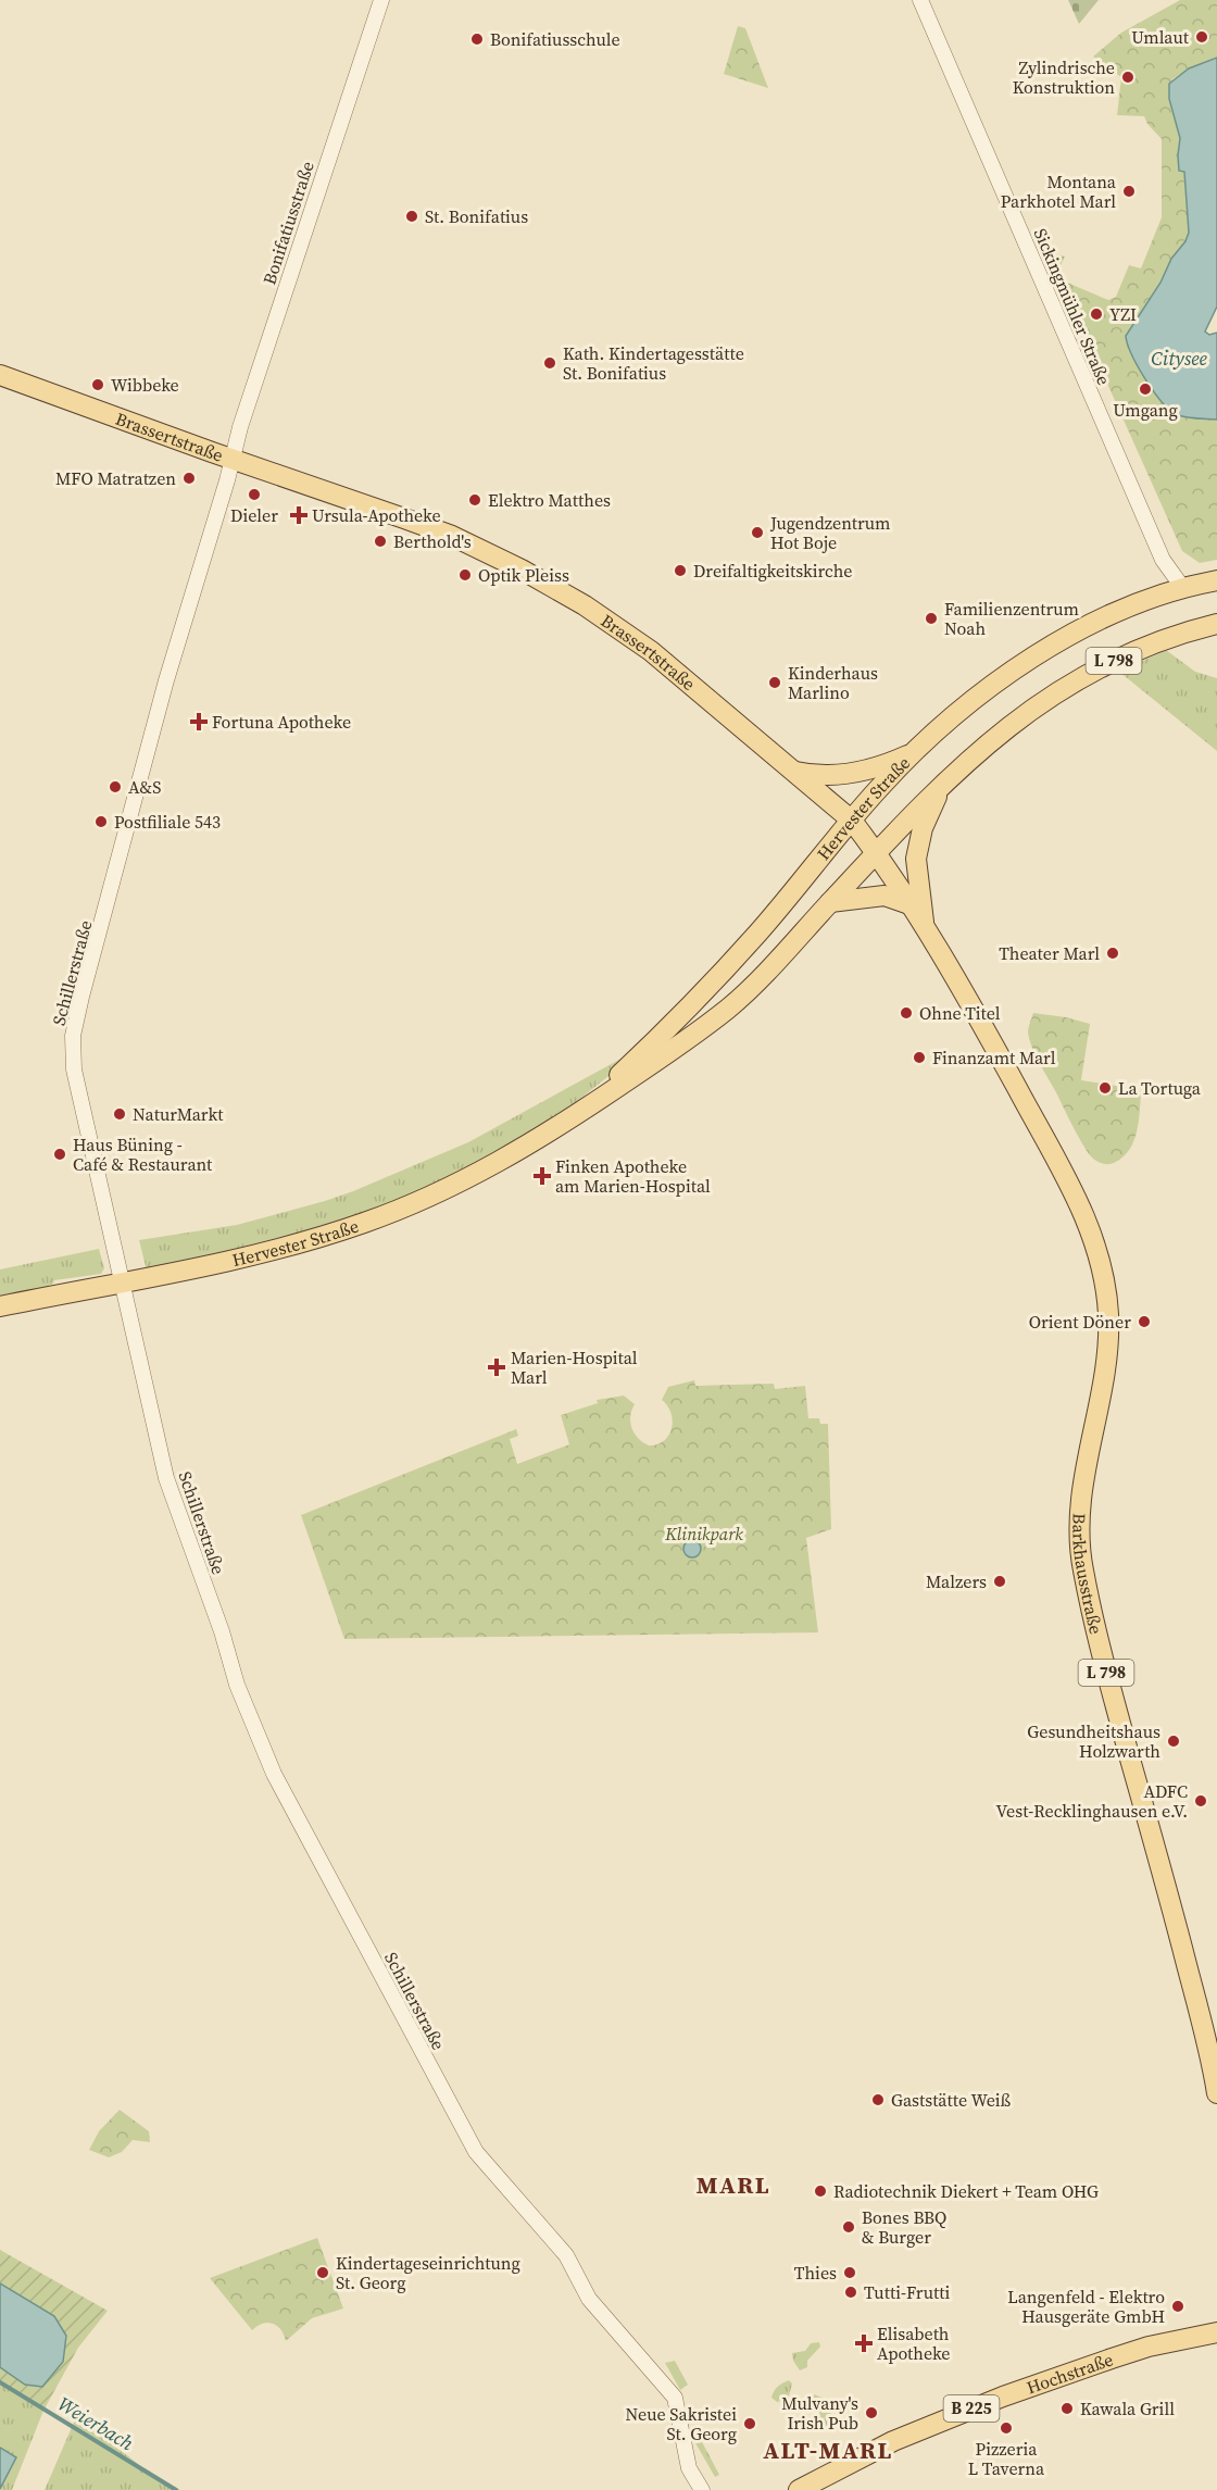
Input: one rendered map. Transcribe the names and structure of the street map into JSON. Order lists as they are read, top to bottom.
{
  "streets": {
    "main road": [
      "Brassertstraße",
      "L 798",
      "Hervester Straße",
      "Barkhausstraße",
      "Hochstraße",
      "B 225"
    ],
    "street": ["Bonifatiusstraße", "Sickingmühler Straße", "Schillerstraße"]
  },
  "crossings": [
    ["Bonifatiusstraße", "Brassertstraße"],
    ["Bonifatiusstraße", "Schillerstraße"],
    ["Sickingmühler Straße", "Hervester Straße"],
    ["Brassertstraße", "L 798"],
    ["Brassertstraße", "Hervester Straße"],
    ["Brassertstraße", "Schillerstraße"],
    ["Brassertstraße", "Barkhausstraße"],
    ["L 798", "Hervester Straße"],
    ["Hervester Straße", "Schillerstraße"],
    ["Hochstraße", "B 225"]
  ],
  "districts": ["MARL", "ALT-MARL"],
  "water": ["Citysee", "Weierbach"],
  "parks": ["Klinikpark"],
  "places": {
    "other": [
      "Umlaut",
      "Bonifatiusschule",
      "Zylindrische Konstruktion",
      "Montana Parkhotel Marl",
      "St. Bonifatius",
      "YZI",
      "Kath. Kindertagesstätte St. Bonifatius",
      "Wibbeke",
      "Umgang",
      "MFO Matratzen",
      "Dieler",
      "Elektro Matthes",
      "Jugendzentrum Hot Boje",
      "Berthold's",
      "Dreifaltigkeitskirche",
      "Optik Pleiss",
      "Familienzentrum Noah",
      "Kinderhaus Marlino",
      "A&S",
      "Postfiliale 543",
      "Theater Marl",
      "Ohne Titel",
      "Finanzamt Marl",
      "La Tortuga",
      "NaturMarkt",
      "Haus Büning - Café & Restaurant",
      "Orient Döner",
      "Malzers",
      "Gesundheitshaus Holzwarth",
      "ADFC Vest-Recklinghausen e.V.",
      "Gaststätte Weiß",
      "Radiotechnik Diekert + Team OHG",
      "Bones BBQ & Burger",
      "Kindertageseinrichtung St. Georg",
      "Thies",
      "Tutti-Frutti",
      "Langenfeld - Elektro Hausgeräte GmbH",
      "Kawala Grill",
      "Mulvany's Irish Pub",
      "Neue Sakristei St. Georg",
      "Pizzeria L Taverna"
    ],
    "health": [
      "Ursula-Apotheke",
      "Fortuna Apotheke",
      "Finken Apotheke am Marien-Hospital",
      "Marien-Hospital Marl",
      "Elisabeth Apotheke"
    ]
  }
}
